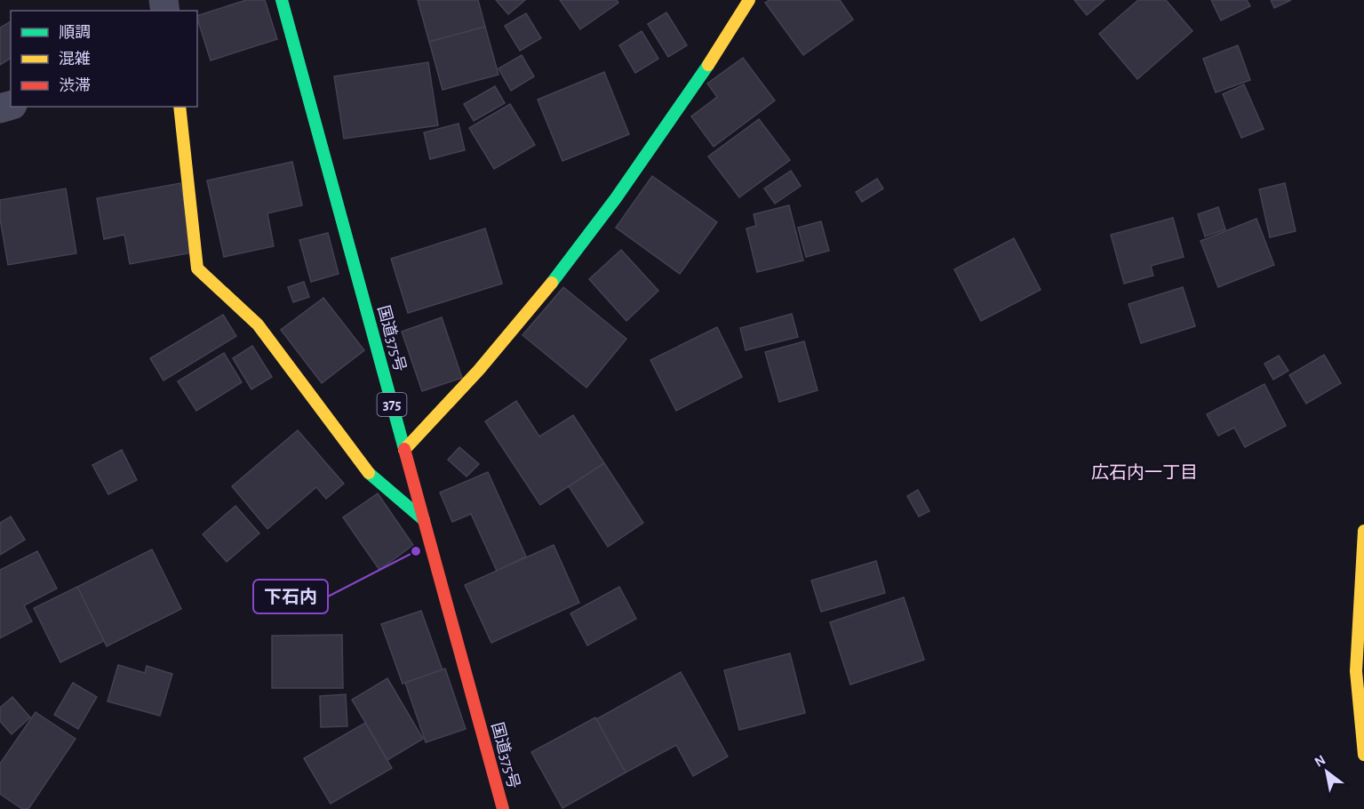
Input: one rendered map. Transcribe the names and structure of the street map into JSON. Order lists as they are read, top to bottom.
{
  "streets": {
    "main road": ["国道375号", "375"]
  },
  "districts": ["広石内一丁目"],
  "places": ["下石内"],
  "legend": ["順調", "混雑", "渋滞"],
  "north": "top left"
}
